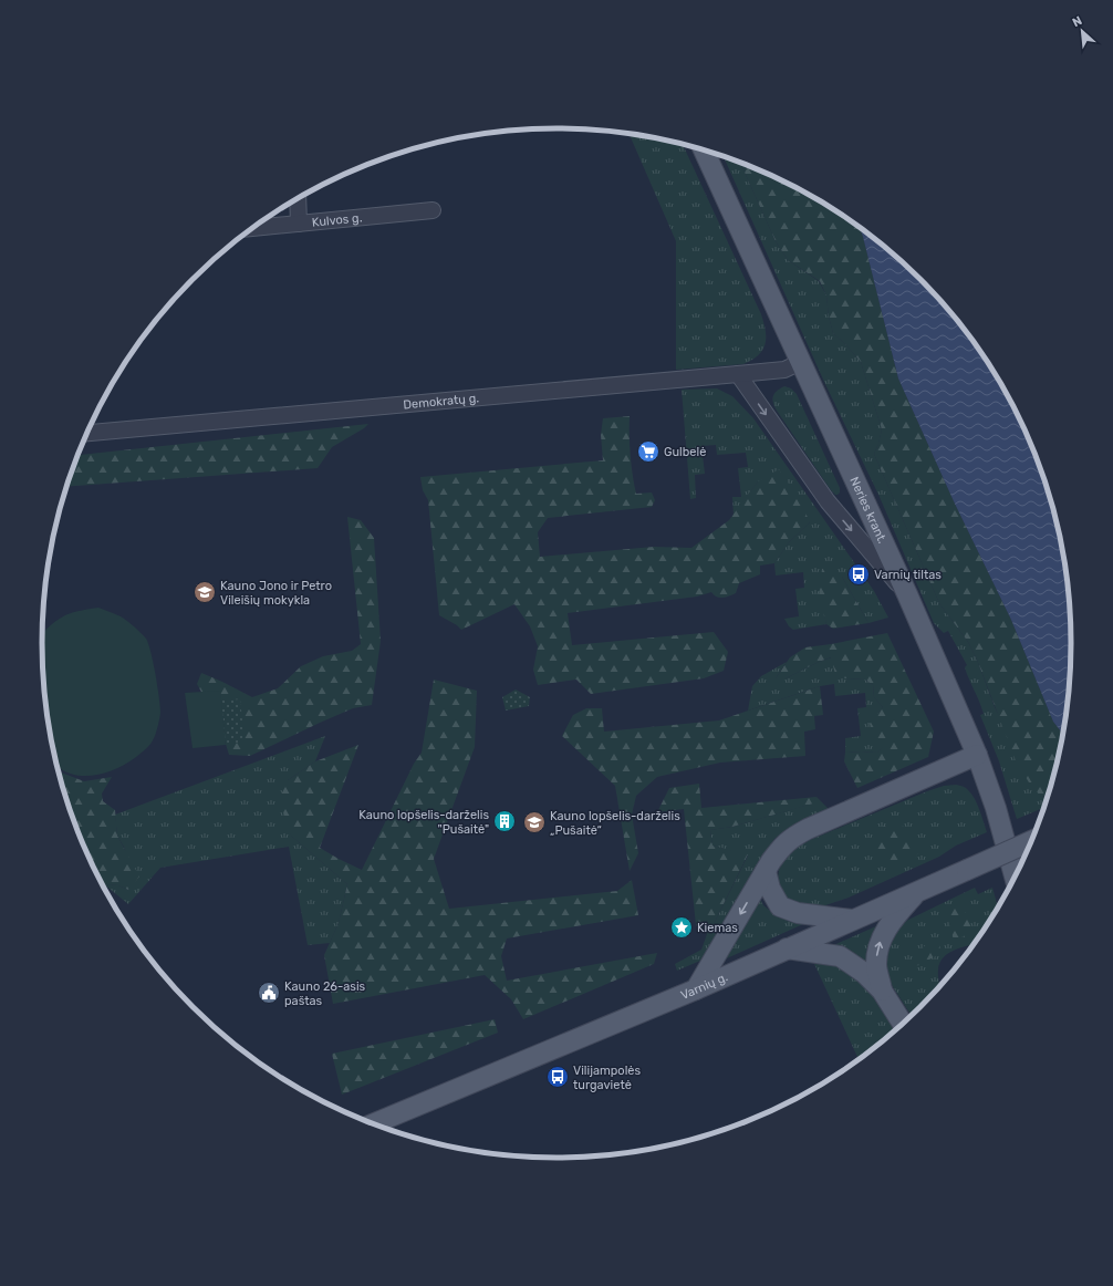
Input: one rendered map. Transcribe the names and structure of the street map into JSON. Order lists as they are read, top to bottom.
{
  "streets": {
    "main road": ["Neries krant.", "Varnių g."],
    "street": ["Kulvos g.", "Demokratų g."]
  },
  "crossings": [
    ["Demokratų g.", "Neries krant."]
  ],
  "places": {
    "supermarket": ["Gulbelė"],
    "bus stop": ["Varnių tiltas", "Vilijampolės turgavietė"],
    "school or university": ["Kauno Jono ir Petro Vileišių mokykla", "Kauno lopšelis-darželis „Pušaitė“"],
    "building": ["Kauno lopšelis-darželis \"Pušaitė\""],
    "place": ["Kiemas"],
    "public building": ["Kauno 26-asis paštas"]
  },
  "north": "top left"
}
